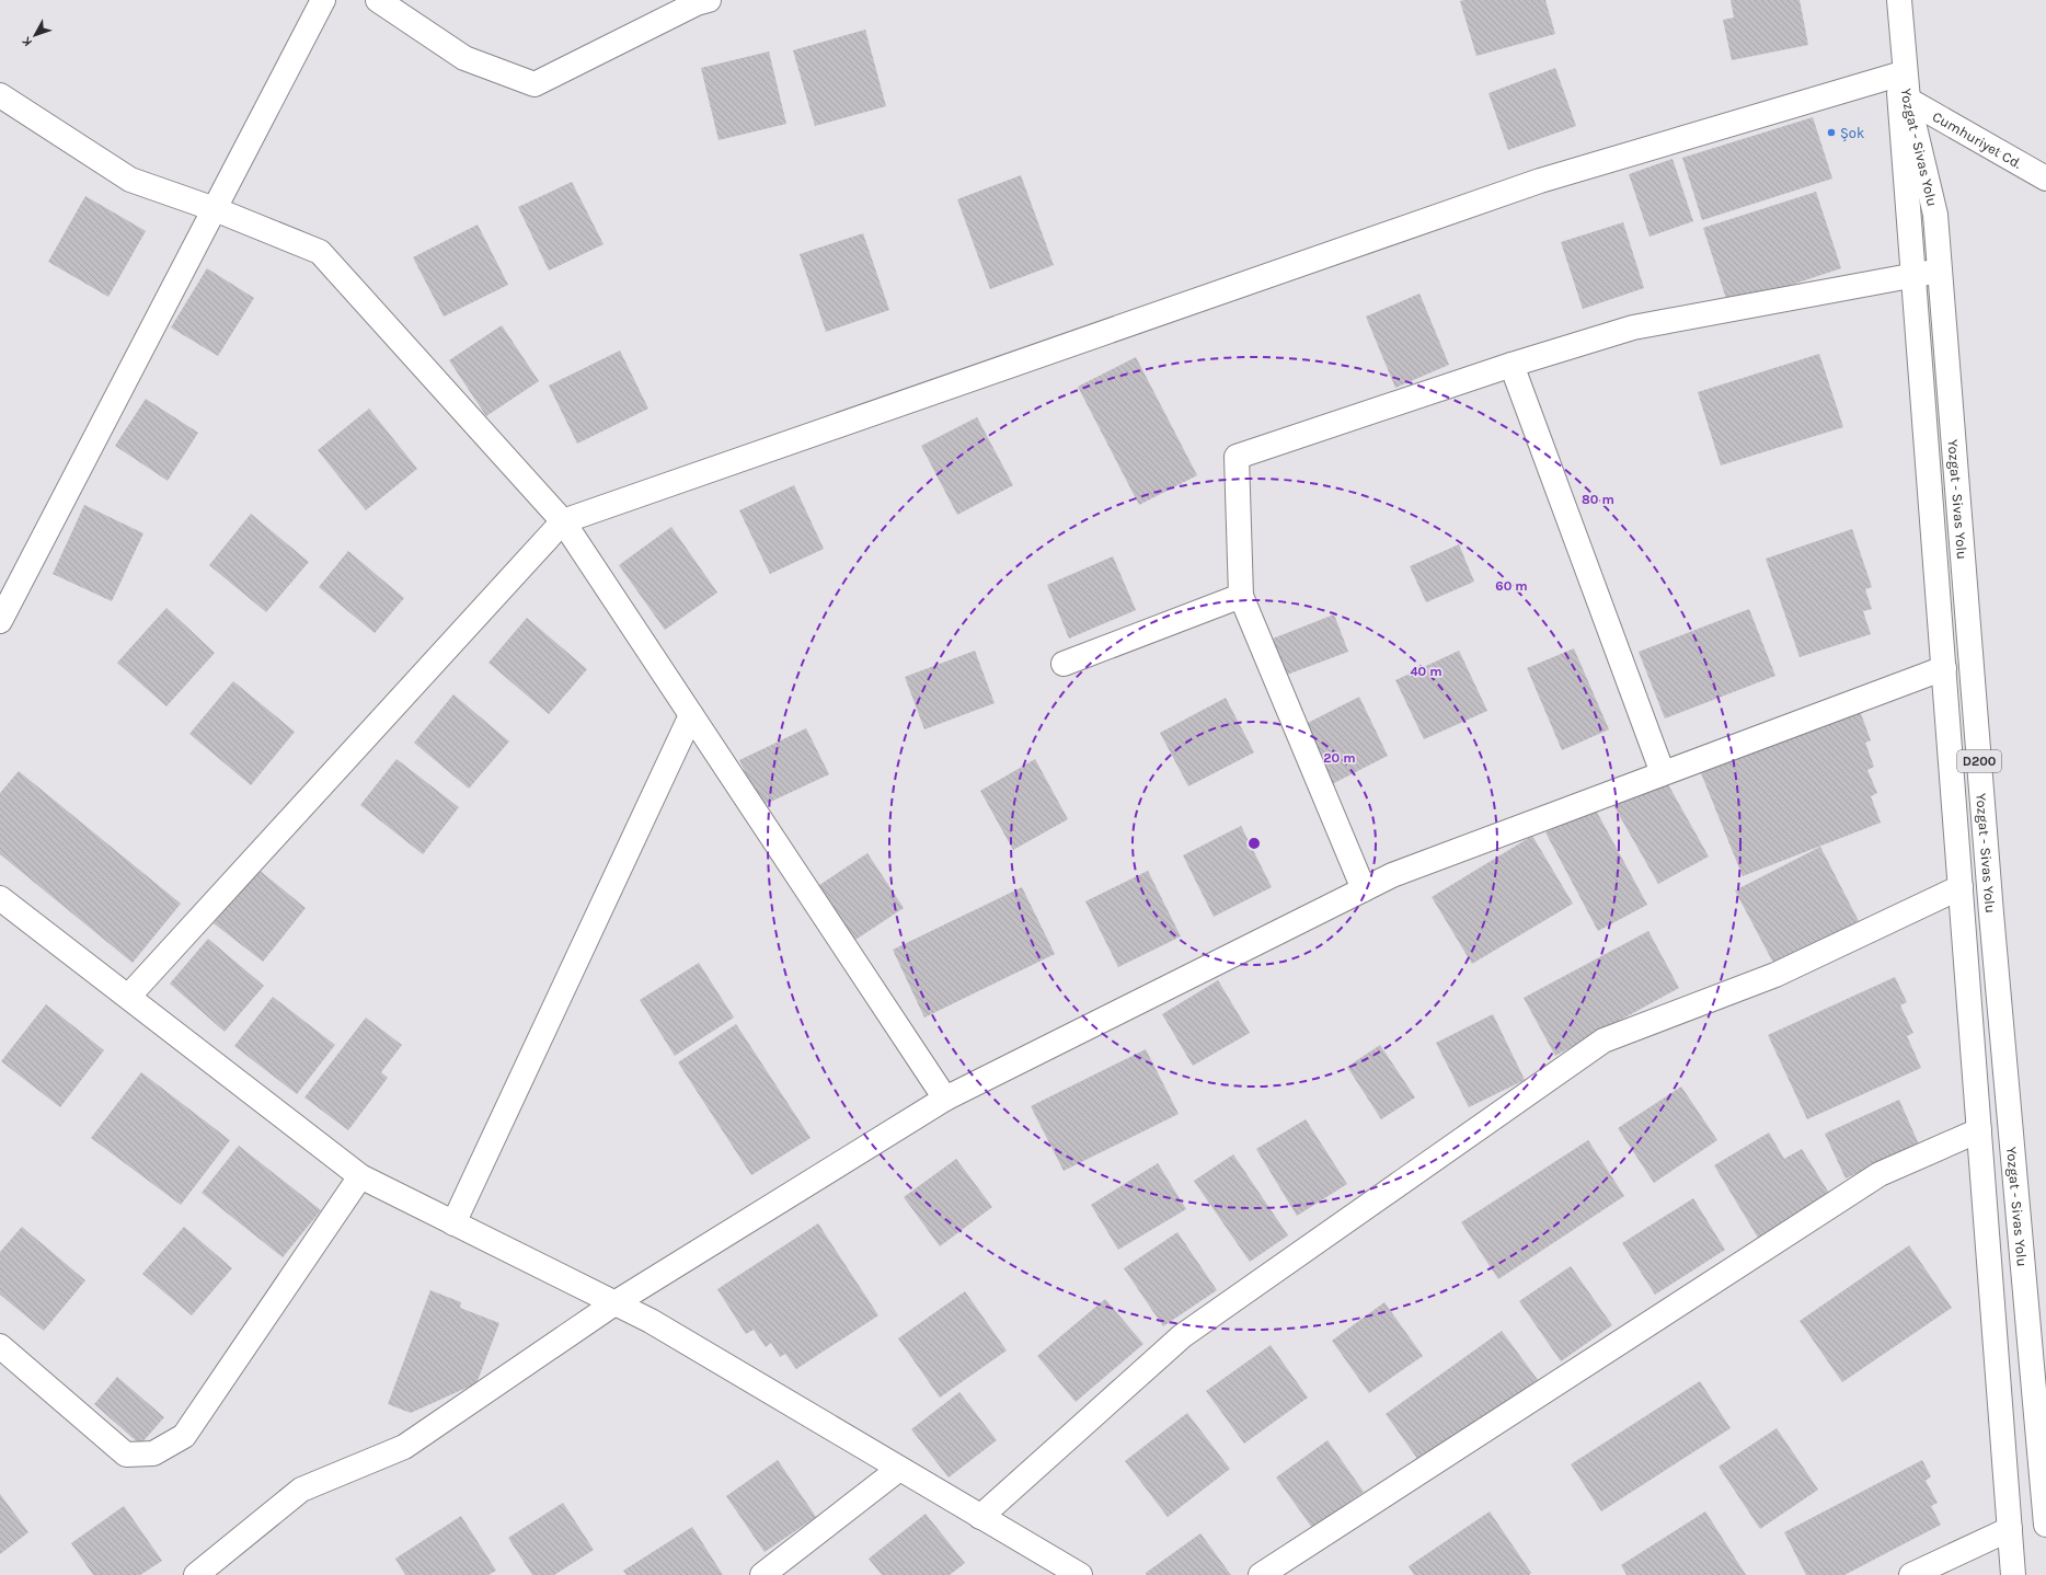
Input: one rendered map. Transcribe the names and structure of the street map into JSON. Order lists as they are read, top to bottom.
{
  "streets": {
    "main road": ["Cumhuriyet Cd.", "Yozgat - Sivas Yolu", "D200"]
  },
  "crossings": [
    ["Cumhuriyet Cd.", "Yozgat - Sivas Yolu"]
  ],
  "places": ["Şok"],
  "north": "bottom left",
  "rings": [
    "80 m",
    "60 m",
    "40 m",
    "20 m"
  ]
}
